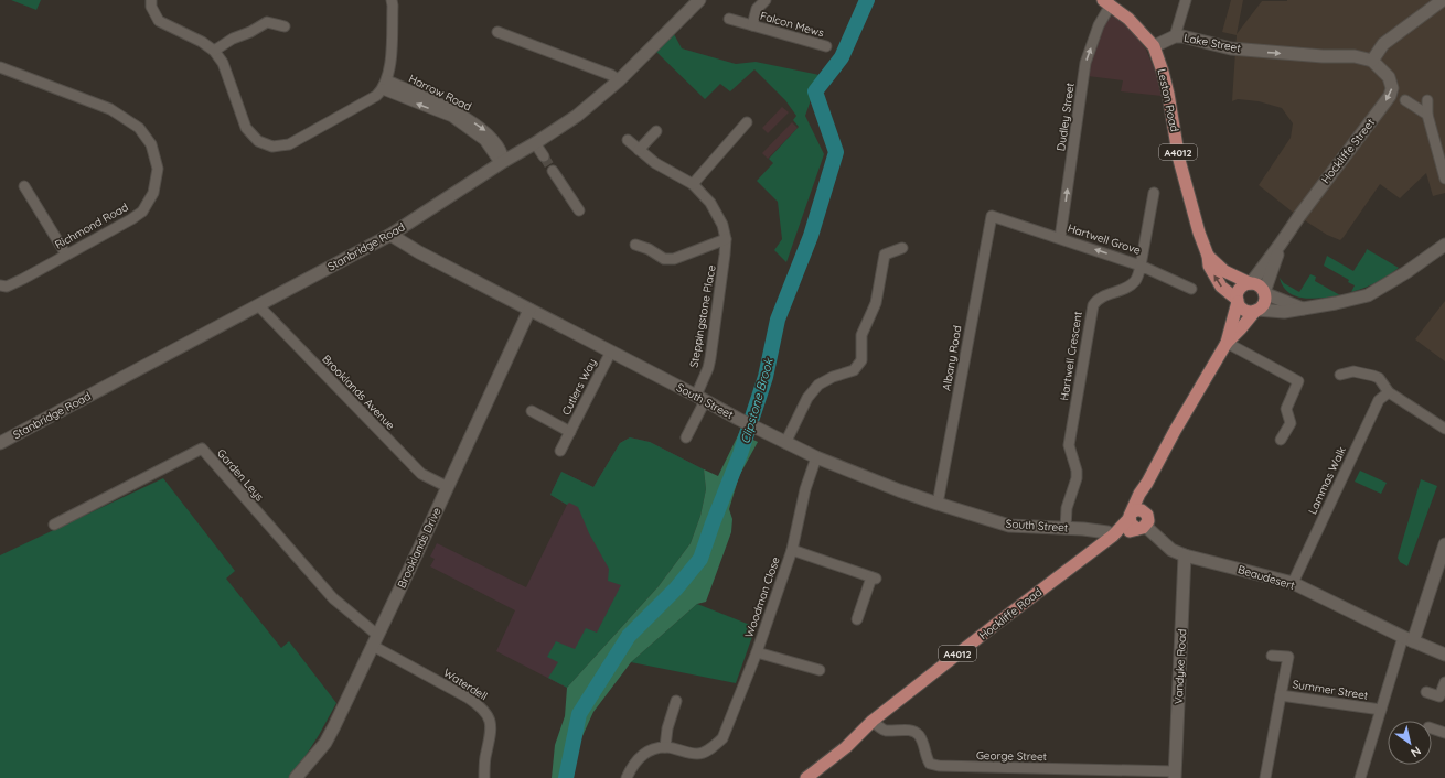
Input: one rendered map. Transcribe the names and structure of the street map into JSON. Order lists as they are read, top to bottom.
{
  "streets": {
    "main road": ["Leston Road", "A4012", "Hockliffe Road"],
    "street": [
      "Falcon Mews",
      "Lake Street",
      "Harrow Road",
      "Dudley Street",
      "Hockliffe Street",
      "Richmond Road",
      "Hartwell Grove",
      "Stanbridge Road",
      "Steppingstone Place",
      "Hartwell Crescent",
      "Albany Road",
      "Cutlers Way",
      "Brooklands Avenue",
      "South Street",
      "Garden Leys",
      "Lammas Walk",
      "Brooklands Drive",
      "Beaudesert",
      "Woodman Close",
      "Vandyke Road",
      "Waterdell",
      "Summer Street",
      "George Street"
    ]
  },
  "crossings": [
    ["Lake Street", "Leston Road"],
    ["Lake Street", "Hockliffe Street"],
    ["Lake Street", "A4012"],
    ["Harrow Road", "Stanbridge Road"],
    ["Leston Road", "Hockliffe Street"],
    ["Leston Road", "A4012"],
    ["Dudley Street", "A4012"],
    ["Dudley Street", "Hartwell Grove"],
    ["Hartwell Grove", "Hartwell Crescent"],
    ["Hartwell Grove", "Albany Road"],
    ["Stanbridge Road", "Brooklands Avenue"],
    ["Stanbridge Road", "South Street"],
    ["Steppingstone Place", "South Street"],
    ["Hartwell Crescent", "South Street"],
    ["Albany Road", "South Street"],
    ["Cutlers Way", "South Street"],
    ["Brooklands Avenue", "Brooklands Drive"],
    ["South Street", "Brooklands Drive"],
    ["South Street", "Woodman Close"],
    ["South Street", "Hockliffe Road"],
    ["Garden Leys", "Brooklands Drive"],
    ["Garden Leys", "Waterdell"],
    ["Lammas Walk", "Beaudesert"],
    ["Brooklands Drive", "Waterdell"],
    ["Beaudesert", "Hockliffe Road"],
    ["Beaudesert", "Vandyke Road"],
    ["Hockliffe Road", "George Street"],
    ["Vandyke Road", "George Street"]
  ],
  "one_way": [
    "Lake Street",
    "Dudley Street",
    "Hockliffe Street",
    "Hartwell Grove"
  ],
  "water": ["Clipstone Brook"],
  "north": "bottom right"
}
